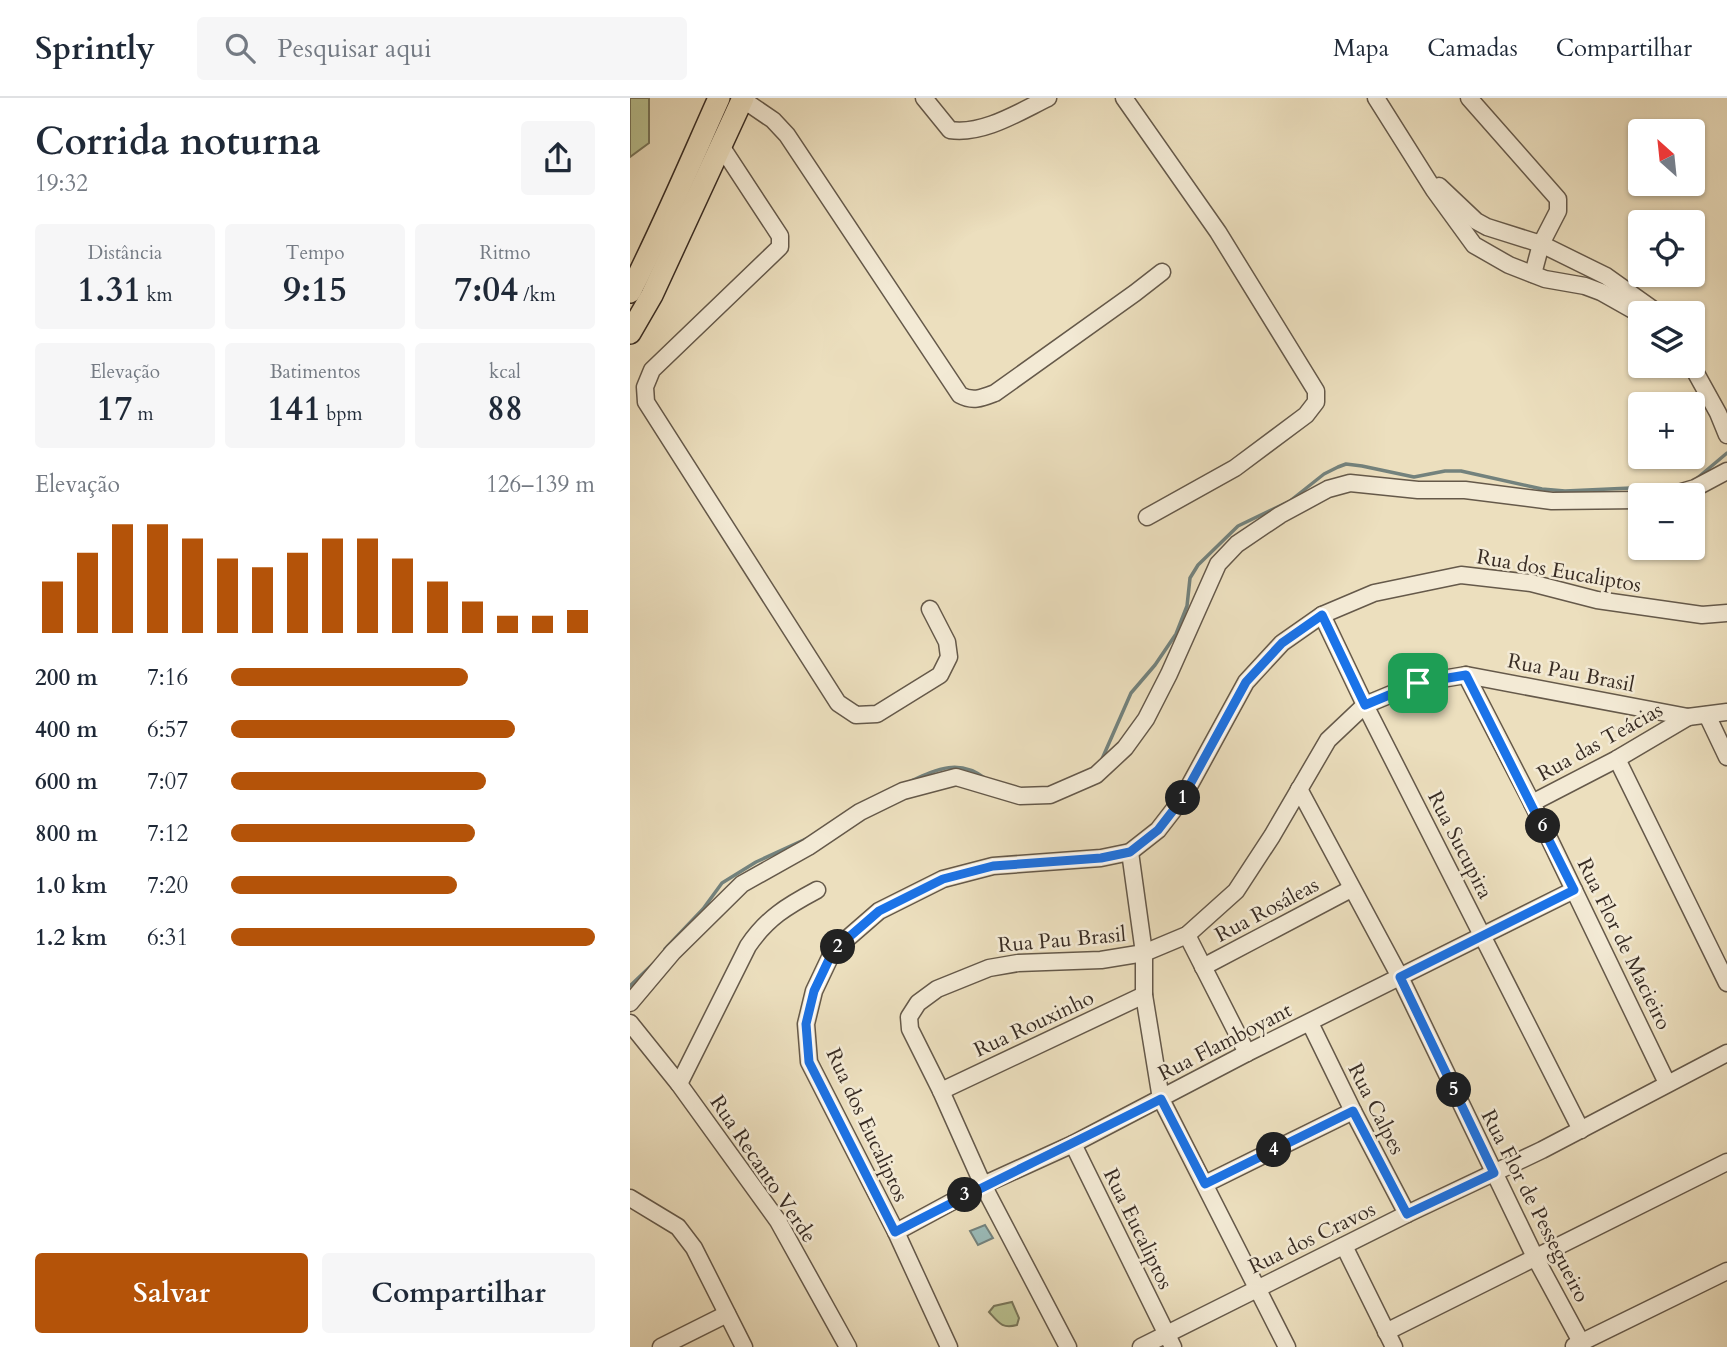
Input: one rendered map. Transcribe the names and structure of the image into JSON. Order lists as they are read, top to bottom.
{
  "streets": {
    "street": [
      "Rua dos Eucaliptos",
      "Rua Pau Brasil",
      "Rua das Teácias",
      "Rua Sucupira",
      "Rua Rosáleas",
      "Rua Flor de Macieiro",
      "Rua Rouxinho",
      "Rua Flamboyant",
      "Rua Calpes",
      "Rua Recanto Verde",
      "Rua Flor de Pessegueiro",
      "Rua Eucaliptos",
      "Rua dos Cravos"
    ]
  },
  "crossings": [
    ["Rua dos Eucaliptos", "Rua Sucupira"],
    ["Rua dos Eucaliptos", "Rua Flamboyant"],
    ["Rua Pau Brasil", "Rua das Teácias"],
    ["Rua Pau Brasil", "Rua Sucupira"],
    ["Rua Pau Brasil", "Rua Flor de Macieiro"],
    ["Rua Pau Brasil", "Rua Rouxinho"],
    ["Rua Pau Brasil", "Rua Flamboyant"],
    ["Rua Pau Brasil", "Rua Flor de Pessegueiro"],
    ["Rua das Teácias", "Rua Flor de Macieiro"],
    ["Rua Sucupira", "Rua Flamboyant"],
    ["Rua Sucupira", "Rua dos Cravos"],
    ["Rua Rosáleas", "Rua Flor de Pessegueiro"],
    ["Rua Flor de Macieiro", "Rua Flamboyant"],
    ["Rua Flor de Macieiro", "Rua dos Cravos"],
    ["Rua Flamboyant", "Rua Calpes"],
    ["Rua Flamboyant", "Rua Flor de Pessegueiro"],
    ["Rua Flamboyant", "Rua Eucaliptos"],
    ["Rua Calpes", "Rua dos Cravos"],
    ["Rua Flor de Pessegueiro", "Rua dos Cravos"],
    ["Rua Eucaliptos", "Rua dos Cravos"]
  ],
  "north": "top left",
  "page": {
    "header": "Sprintly",
    "search": "Pesquisar aqui",
    "nav": ["Mapa", "Camadas", "Compartilhar"],
    "heading": ["Corrida noturna", "19:32"],
    "map_buttons": ["+", "−"],
    "stats": [
      ["Distância", "1.31 km"],
      ["Tempo", "9:15"],
      ["Ritmo", "7:04 /km"],
      ["Elevação", "17 m"],
      ["Batimentos", "141 bpm"],
      ["kcal", "88"]
    ],
    "chart": ["Elevação", "126–139 m"],
    "list": [
      {
        "name": "200 m",
        "note": "7:16"
      },
      {
        "name": "400 m",
        "note": "6:57"
      },
      {
        "name": "600 m",
        "note": "7:07"
      },
      {
        "name": "800 m",
        "note": "7:12"
      },
      {
        "name": "1.0 km",
        "note": "7:20"
      },
      {
        "name": "1.2 km",
        "note": "6:31"
      }
    ],
    "pins": [
      "1",
      "6",
      "2",
      "5",
      "4",
      "3"
    ],
    "buttons": ["Salvar", "Compartilhar"]
  }
}
